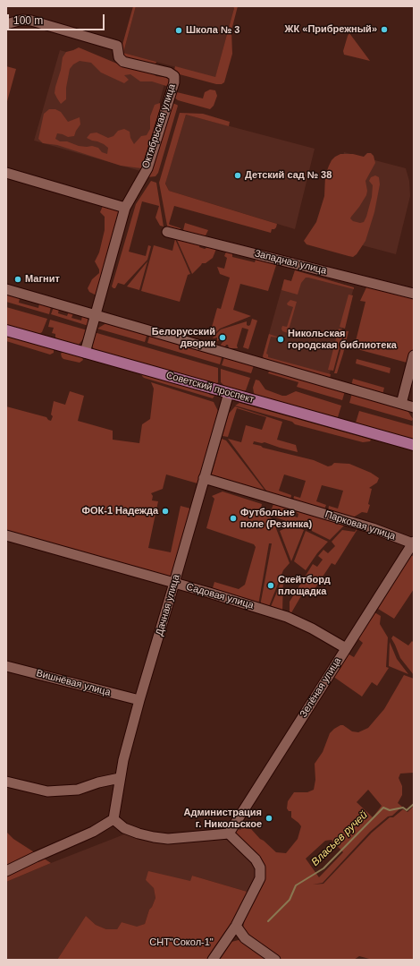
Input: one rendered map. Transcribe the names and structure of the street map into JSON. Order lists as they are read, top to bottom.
{
  "streets": {
    "main road": ["Советский проспект"],
    "street": [
      "Октябрьская улица",
      "Западная улица",
      "Парковая улица",
      "Садовая улица",
      "Дачная улица",
      "Вишнёвая улица",
      "Зелёная улица"
    ]
  },
  "crossings": [
    ["Октябрьская улица", "Советский проспект"],
    ["Советский проспект", "Дачная улица"],
    ["Парковая улица", "Дачная улица"],
    ["Парковая улица", "Зелёная улица"],
    ["Садовая улица", "Дачная улица"],
    ["Садовая улица", "Зелёная улица"],
    ["Дачная улица", "Вишнёвая улица"]
  ],
  "water": ["Власьев ручей"],
  "parks": ["СНТ\"Сокол-1\""],
  "places": [
    "ЖК «Прибрежный»",
    "Школа № 3",
    "Детский сад № 38",
    "Магнит",
    "Белорусский дворик",
    "Никольская городская библиотека",
    "ФОК-1 Надежда",
    "Футбольне поле (Резинка)",
    "Скейтборд площадка",
    "Администрация г. Никольское"
  ],
  "scale_bar": "100 m"
}
